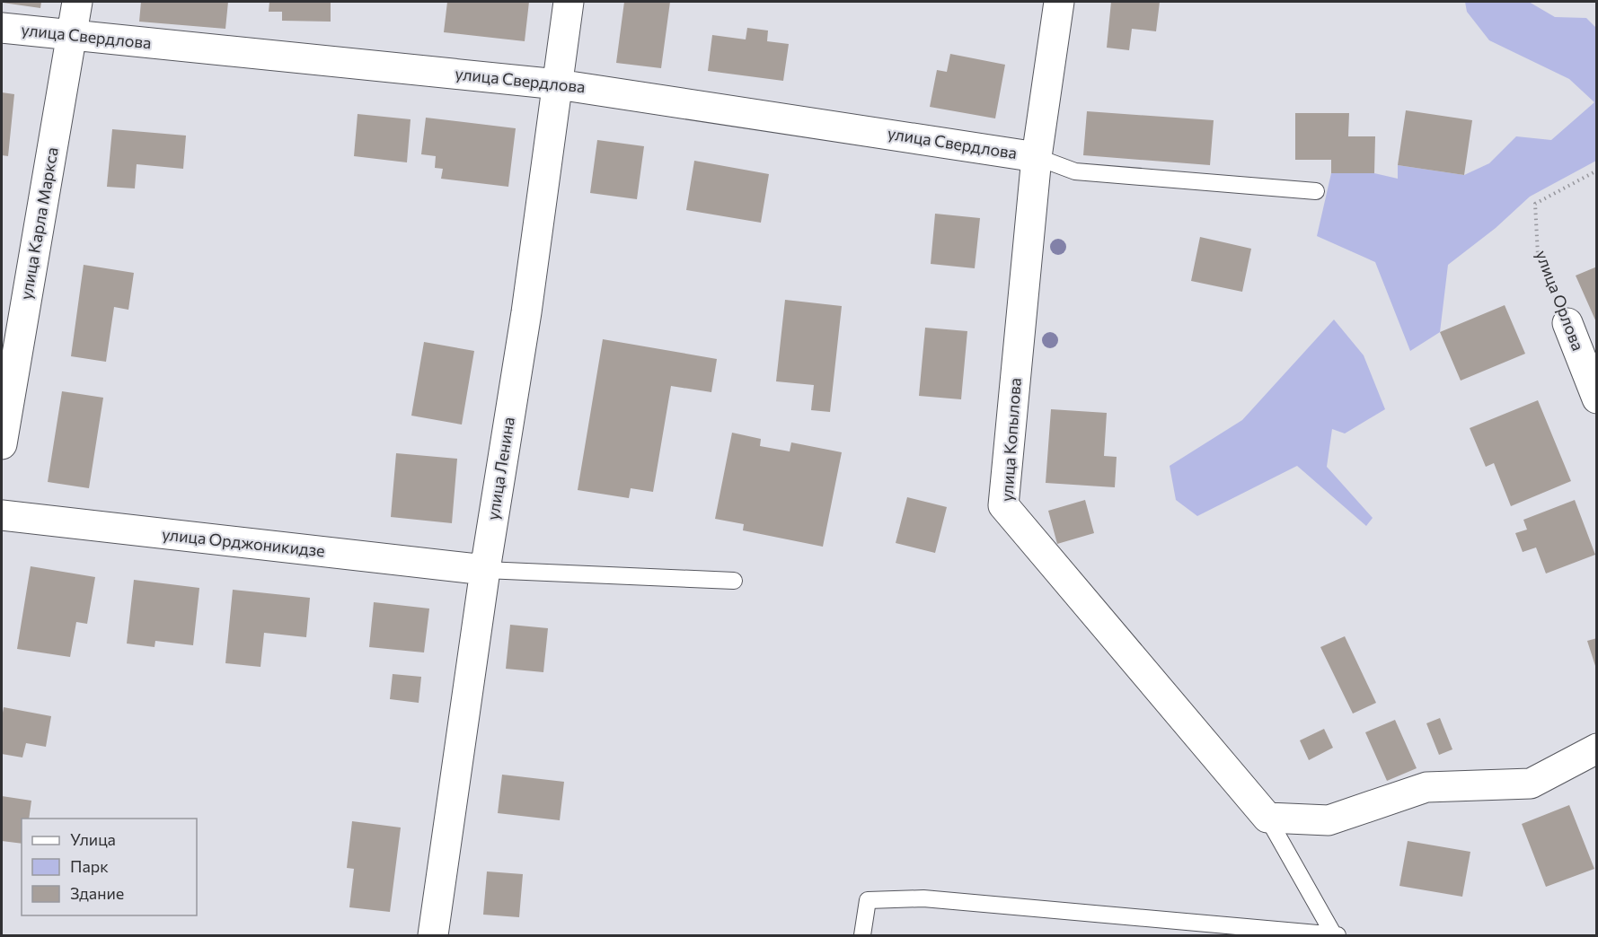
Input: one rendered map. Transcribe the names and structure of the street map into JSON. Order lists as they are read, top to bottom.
{
  "streets": {
    "street": [
      "улица Свердлова",
      "улица Карла Маркса",
      "улица Орлова",
      "улица Копылова",
      "улица Ленина",
      "улица Орджоникидзе"
    ]
  },
  "crossings": [
    ["улица Свердлова", "улица Карла Маркса"],
    ["улица Свердлова", "улица Копылова"],
    ["улица Свердлова", "улица Ленина"],
    ["улица Ленина", "улица Орджоникидзе"]
  ],
  "legend": ["Улица", "Парк", "Здание"]
}
